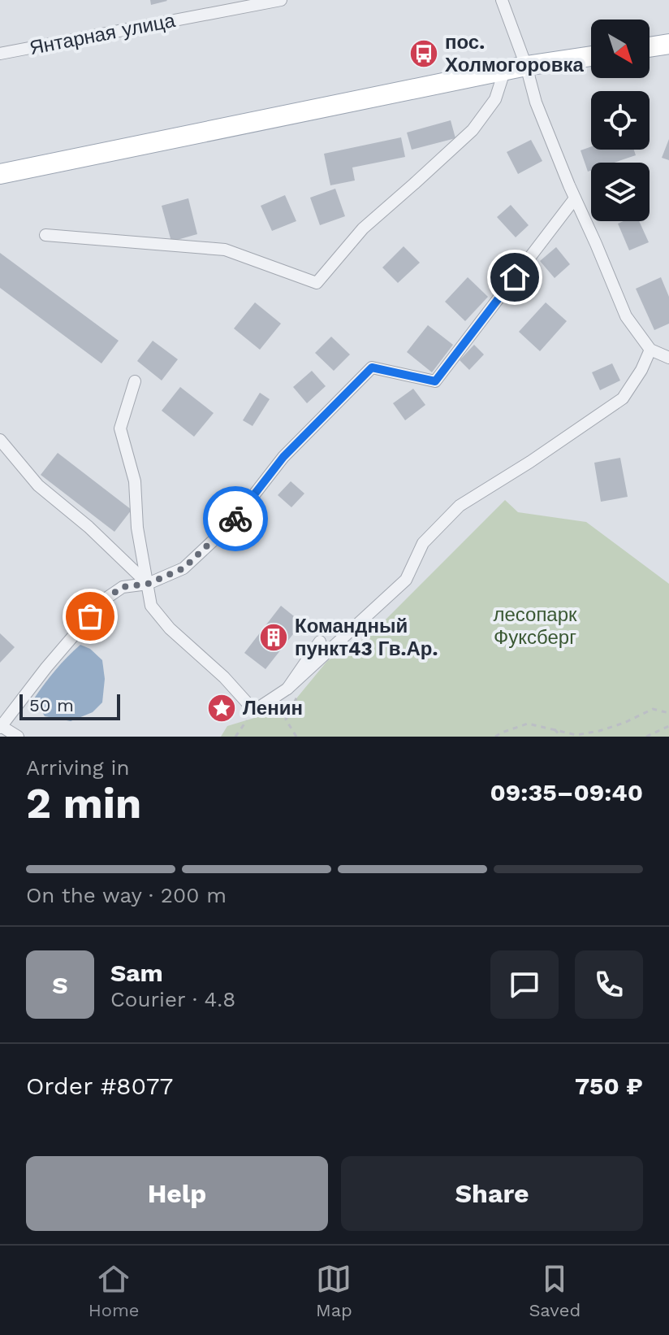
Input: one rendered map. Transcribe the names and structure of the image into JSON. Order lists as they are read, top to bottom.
{
  "streets": {
    "street": ["Янтарная улица"]
  },
  "parks": ["лесопарк Фуксберг"],
  "places": {
    "bus stop": ["пос. Холмогоровка"],
    "building": ["Командный пункт43 Гв.Ар."],
    "place": ["Ленин"]
  },
  "scale_bar": "50 m",
  "north": "bottom right",
  "page": {
    "scale": "50 m",
    "heading": ["2 min", "Arriving in", "09:35–09:40"],
    "panel": [
      "Sam",
      "Courier · 4.8",
      "Order #8077",
      "750 ₽"
    ],
    "bar": "On the way · 200 m",
    "round": "S",
    "buttons": ["Help", "Share"],
    "tabs": ["Home", "Map", "Saved"]
  }
}
